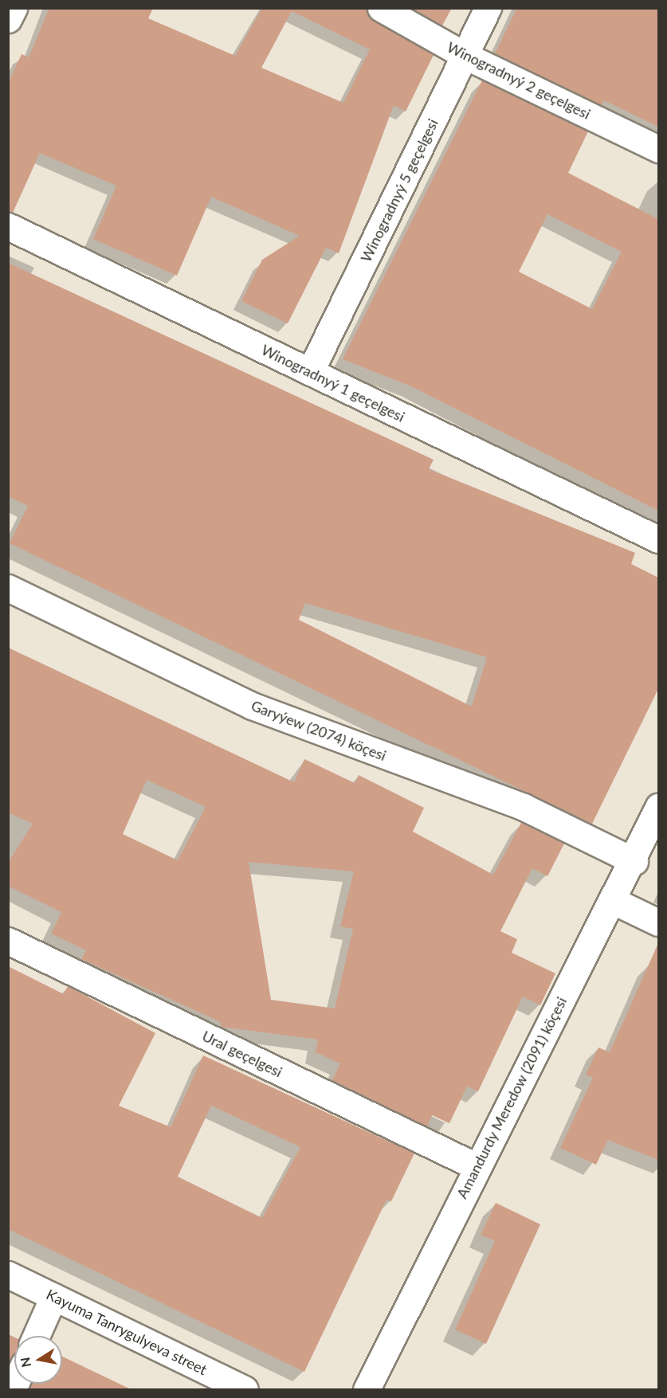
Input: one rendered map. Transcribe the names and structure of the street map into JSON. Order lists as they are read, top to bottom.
{
  "streets": {
    "street": [
      "Winogradnyý 2 geçelgesi",
      "Winogradnyý 5 geçelgesi",
      "Winogradnyý 1 geçelgesi",
      "Garyýew (2074) köçesi",
      "Ural geçelgesi",
      "Amandurdy Meredow (2091) köçesi",
      "Kayuma Tanrygulyeva street"
    ]
  },
  "crossings": [
    ["Winogradnyý 2 geçelgesi", "Winogradnyý 5 geçelgesi"],
    ["Winogradnyý 5 geçelgesi", "Winogradnyý 1 geçelgesi"],
    ["Garyýew (2074) köçesi", "Amandurdy Meredow (2091) köçesi"],
    ["Ural geçelgesi", "Amandurdy Meredow (2091) köçesi"]
  ],
  "north": "left"
}
